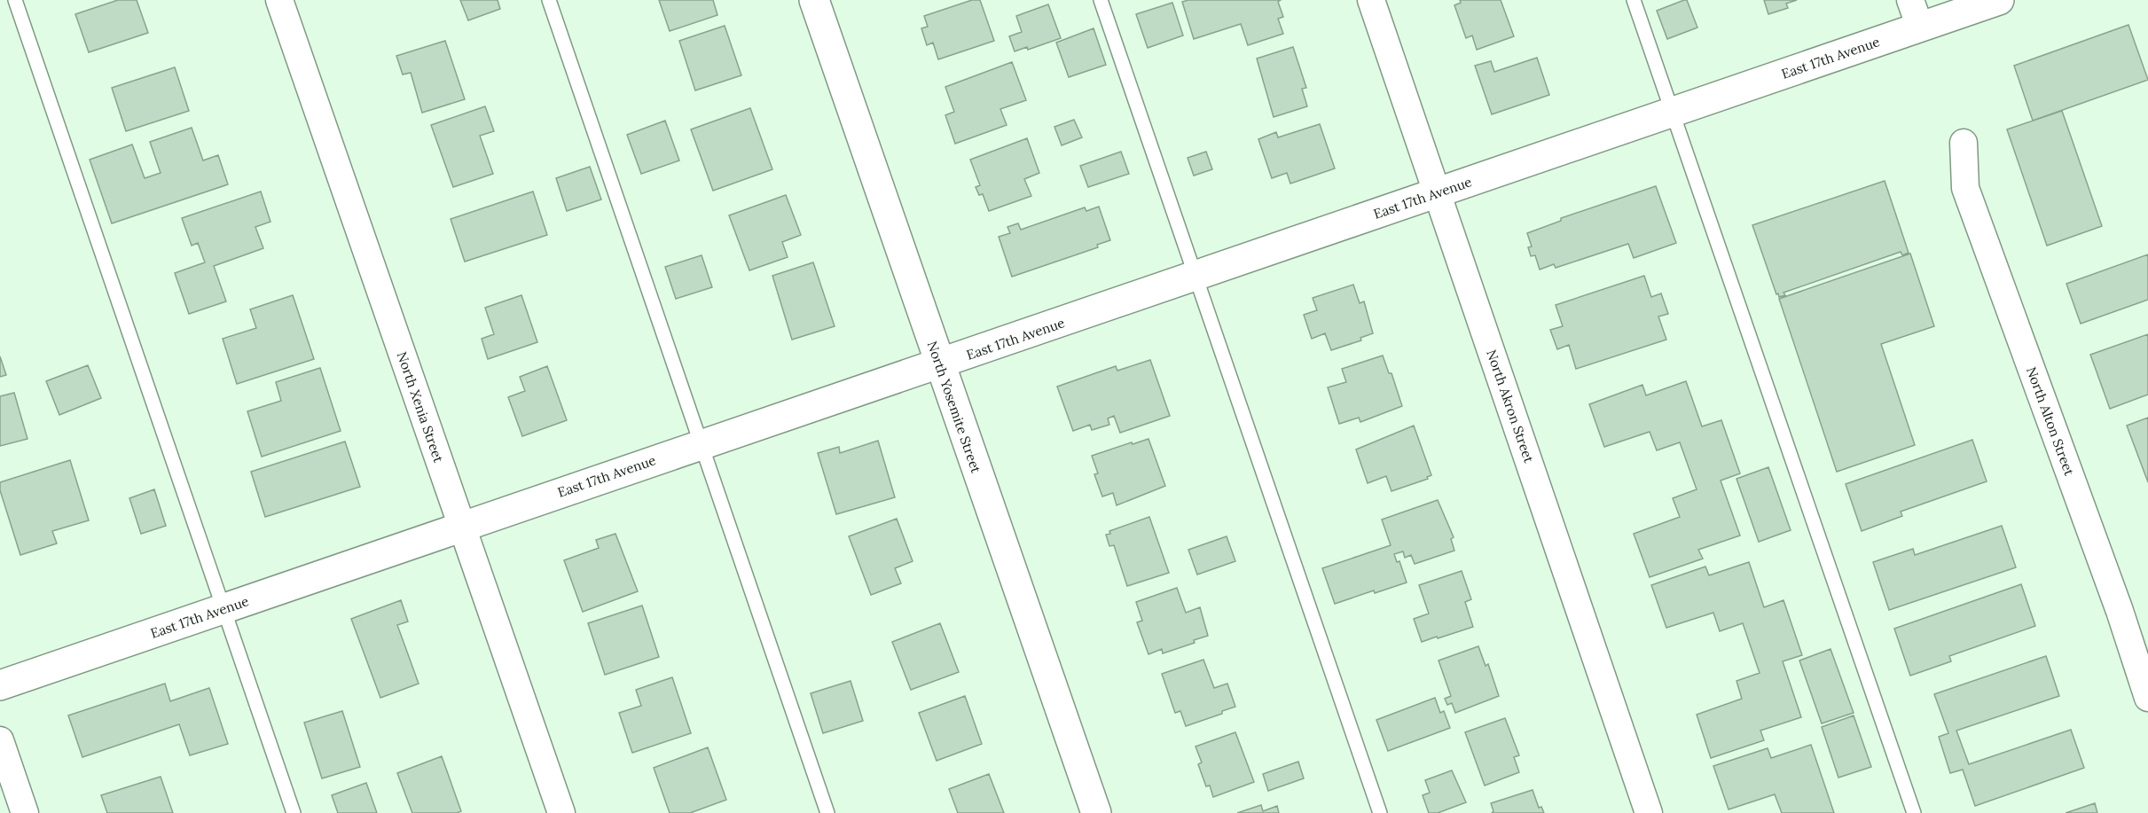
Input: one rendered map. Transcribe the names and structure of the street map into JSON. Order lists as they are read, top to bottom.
{
  "streets": {
    "street": [
      "East 17th Avenue",
      "North Akron Street",
      "North Xenia Street",
      "North Yosemite Street",
      "North Alton Street"
    ]
  },
  "crossings": [
    ["East 17th Avenue", "North Akron Street"],
    ["East 17th Avenue", "North Xenia Street"],
    ["East 17th Avenue", "North Yosemite Street"]
  ]
}
